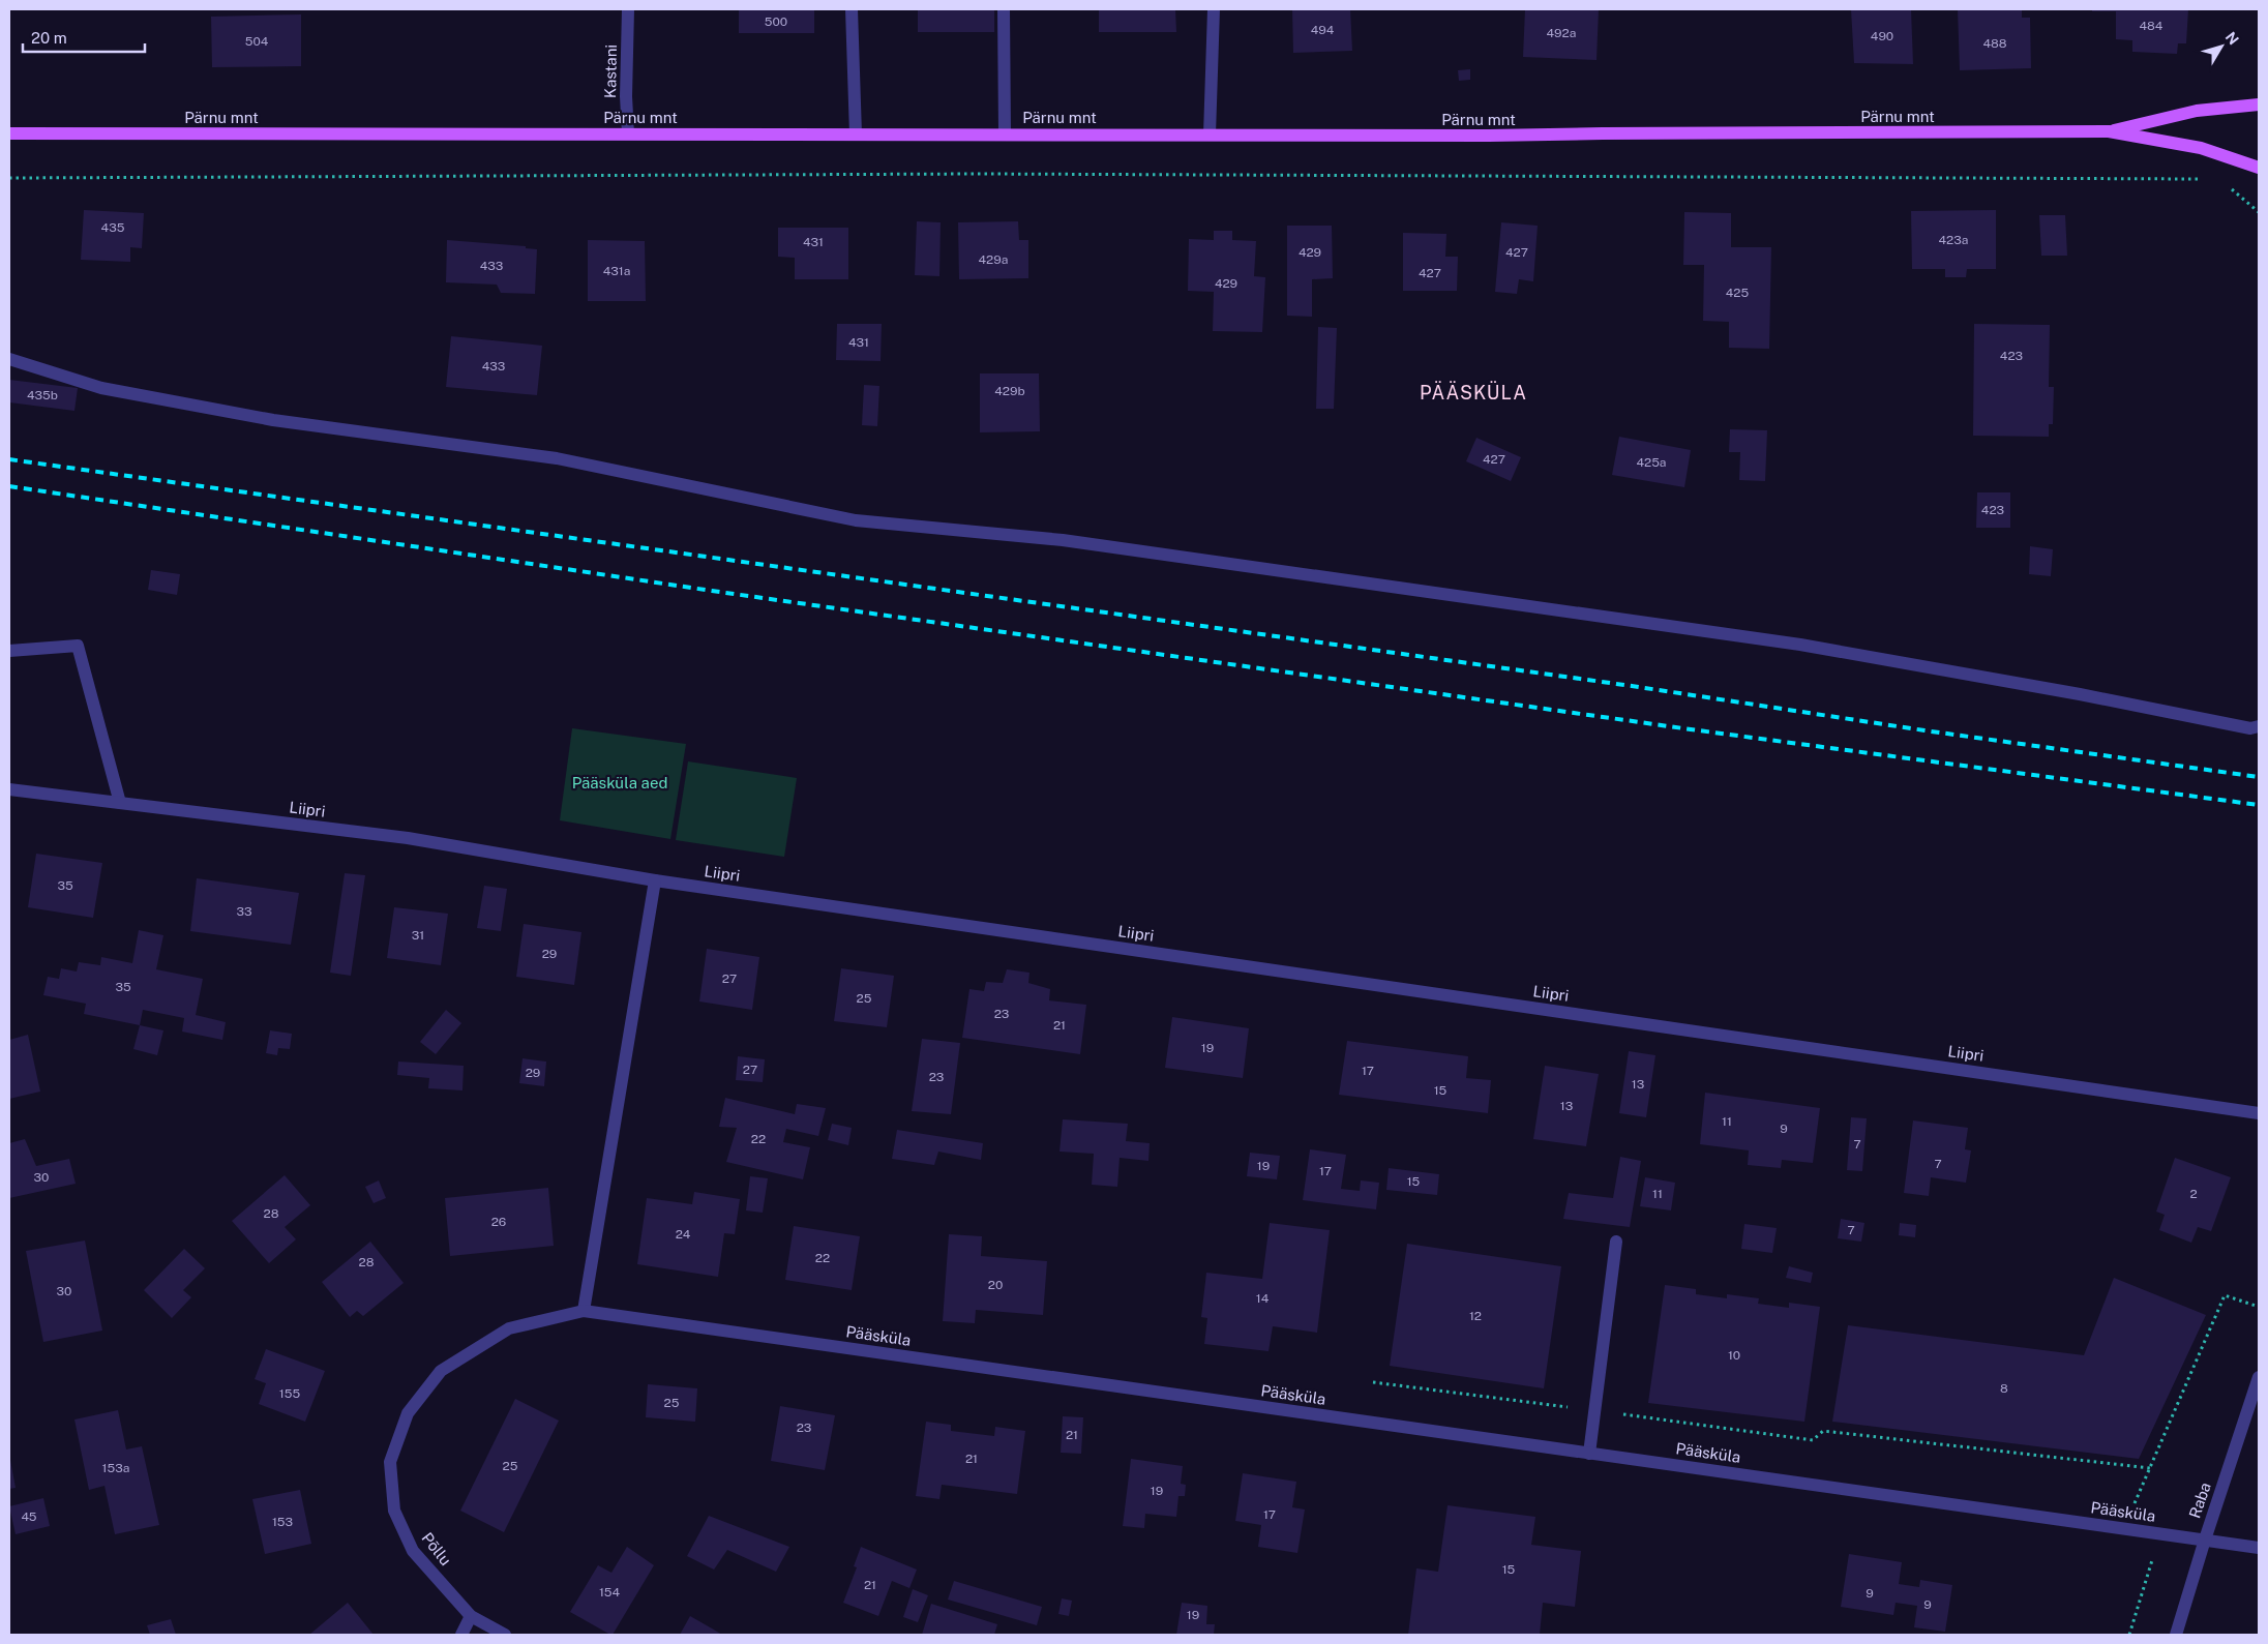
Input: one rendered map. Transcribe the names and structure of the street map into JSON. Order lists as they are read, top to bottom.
{
  "streets": {
    "main road": ["Pärnu mnt"],
    "street": [
      "Kastani",
      "Liipri",
      "Pääsküla",
      "Raba",
      "Põllu"
    ]
  },
  "crossings": [
    ["Kastani", "Pärnu mnt"],
    ["Pääsküla", "Raba"],
    ["Pääsküla", "Põllu"]
  ],
  "districts": ["PÄÄSKÜLA"],
  "parks": ["Pääsküla aed"],
  "house_numbers": [
    "500",
    "484",
    "494",
    "492a",
    "490",
    "504",
    "488",
    "435",
    "423a",
    "431",
    "429",
    "427",
    "429a",
    "433",
    "431a",
    "427",
    "429",
    "425",
    "431",
    "423",
    "433",
    "429b",
    "435b",
    "427",
    "425a",
    "423",
    "35",
    "33",
    "31",
    "29",
    "27",
    "35",
    "25",
    "23",
    "21",
    "19",
    "27",
    "17",
    "29",
    "23",
    "13",
    "15",
    "13",
    "11",
    "9",
    "22",
    "7",
    "7",
    "19",
    "17",
    "30",
    "15",
    "11",
    "2",
    "28",
    "26",
    "7",
    "24",
    "22",
    "28",
    "20",
    "30",
    "14",
    "12",
    "10",
    "8",
    "155",
    "25",
    "23",
    "21",
    "21",
    "25",
    "153a",
    "19",
    "17",
    "45",
    "153",
    "15",
    "21",
    "154",
    "9",
    "9",
    "19"
  ],
  "scale_bar": "20 m",
  "north": "top right"
}
